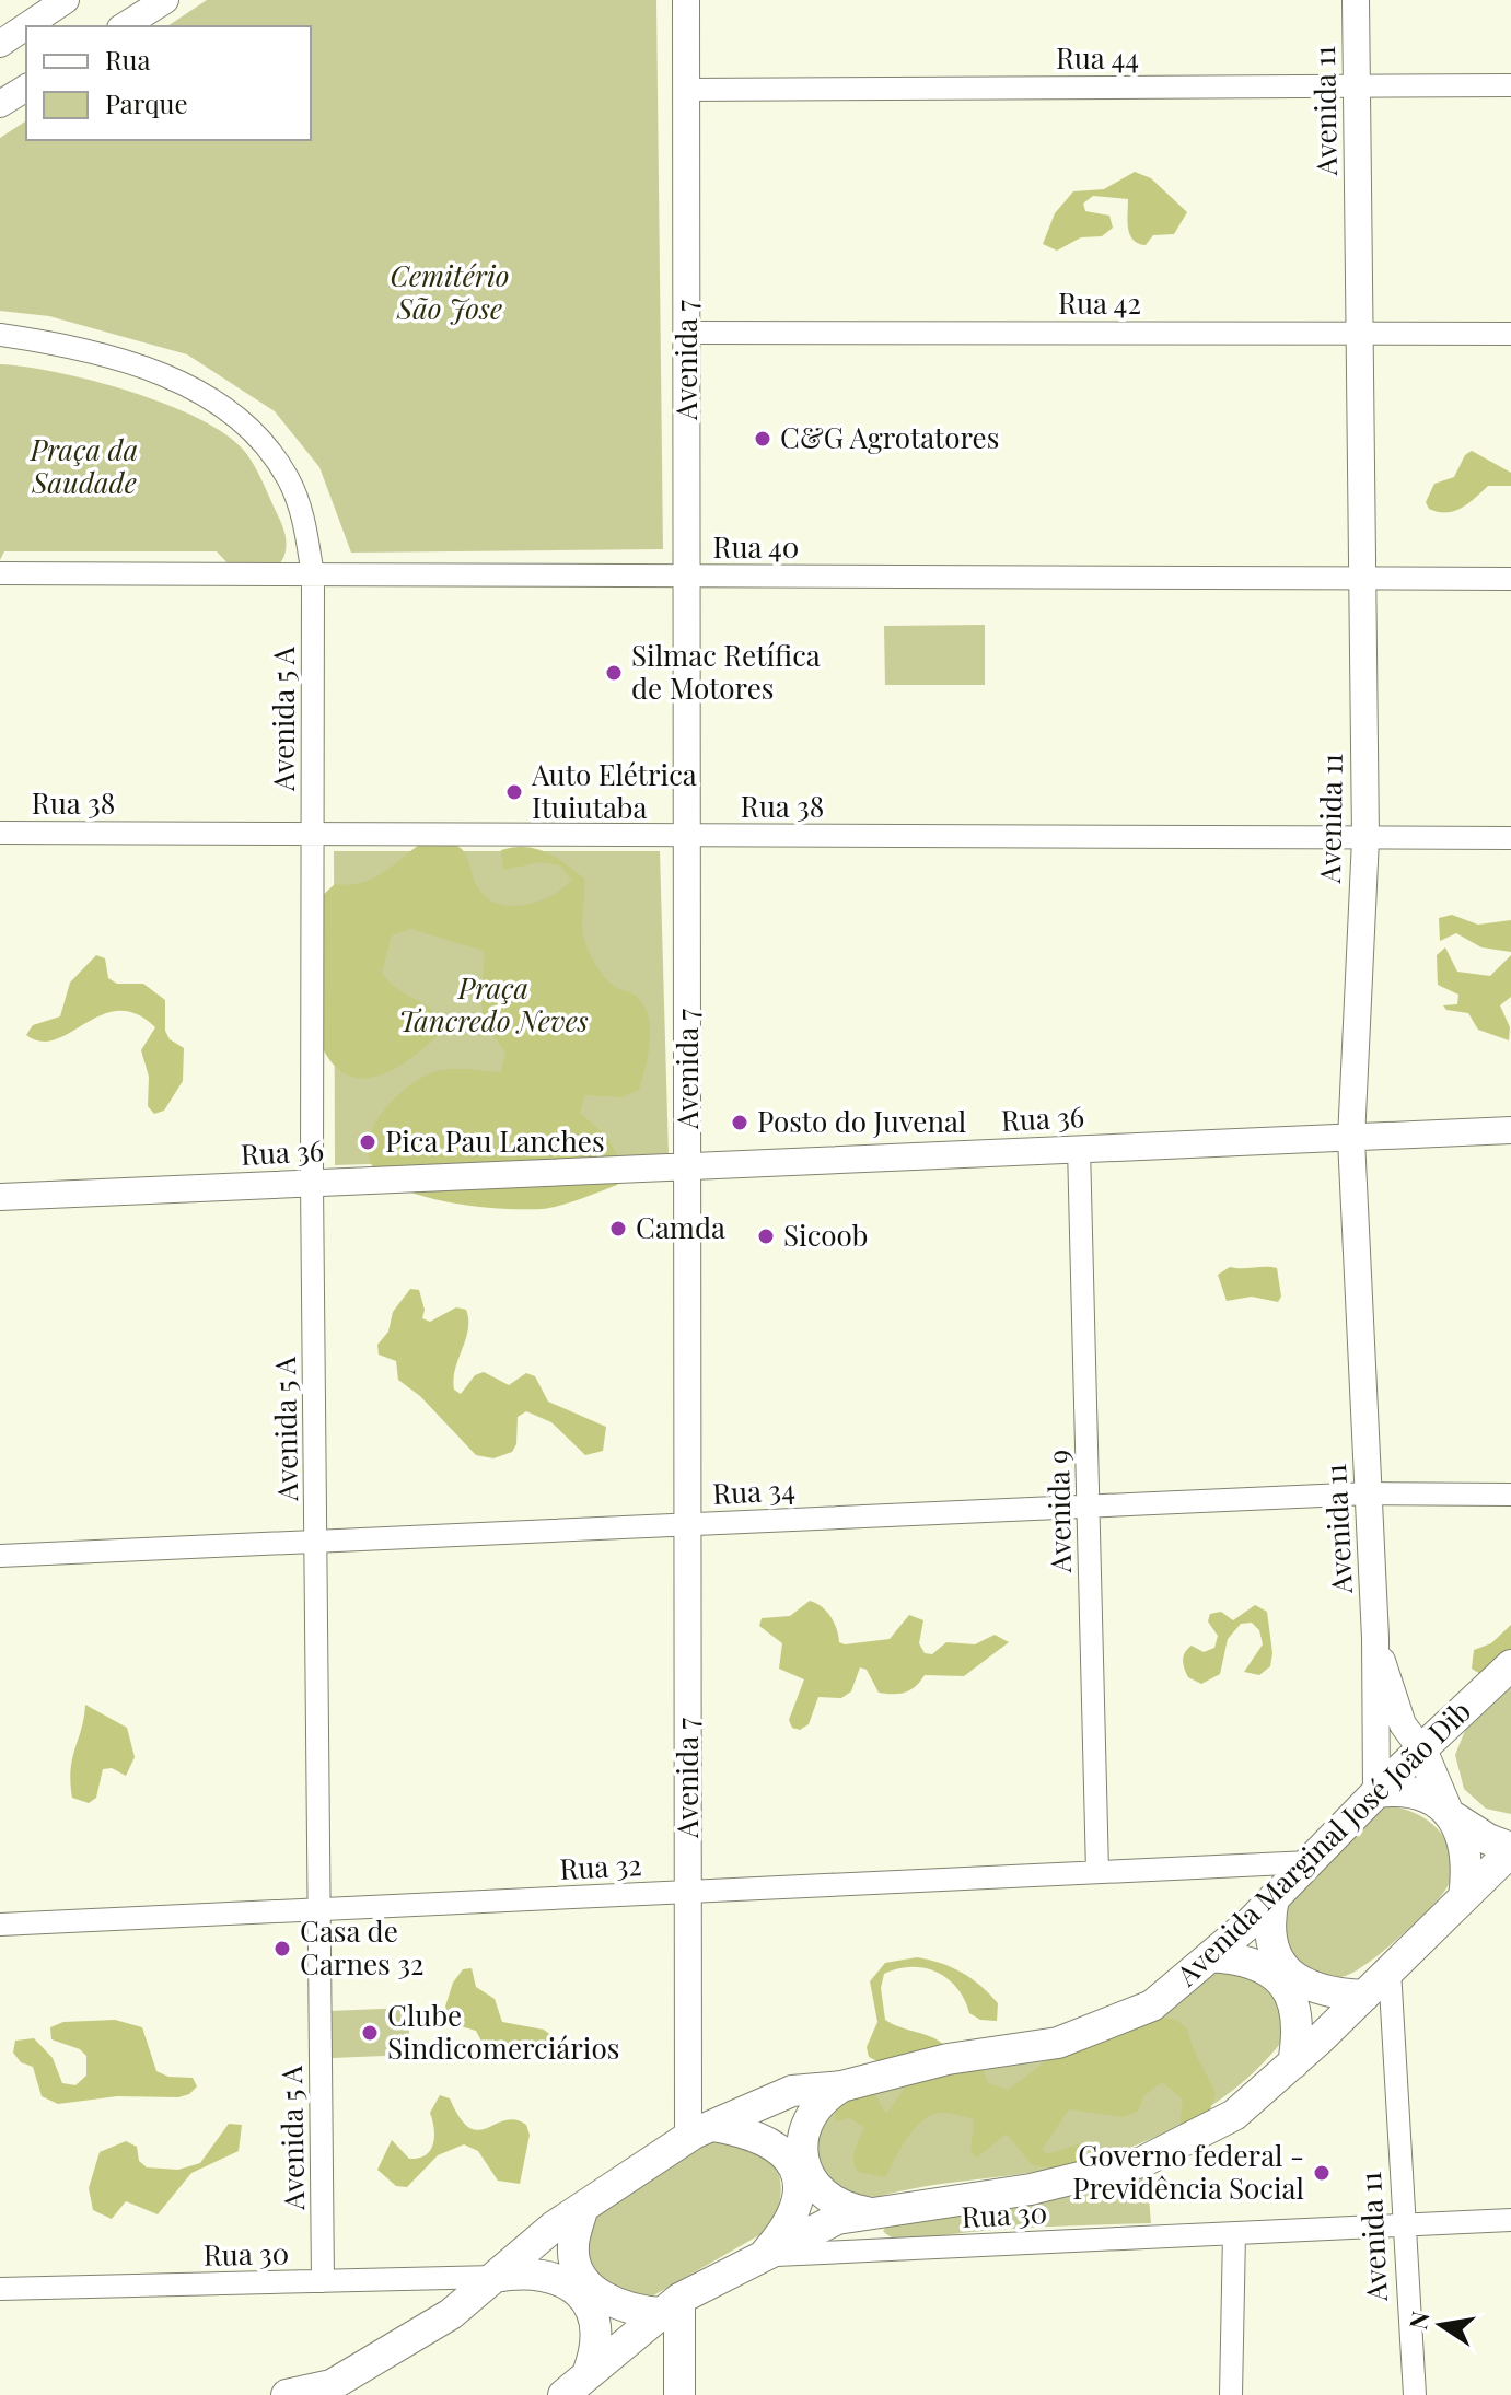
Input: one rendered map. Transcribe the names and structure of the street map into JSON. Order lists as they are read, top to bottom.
{
  "streets": {
    "main road": ["Avenida Marginal José João Dib"],
    "street": [
      "Rua 44",
      "Avenida 11",
      "Rua 42",
      "Avenida 7",
      "Rua 40",
      "Avenida 5 A",
      "Rua 38",
      "Rua 36",
      "Rua 34",
      "Avenida 9",
      "Rua 32",
      "Rua 30"
    ]
  },
  "crossings": [
    ["Rua 44", "Avenida 11"],
    ["Rua 44", "Avenida 7"],
    ["Avenida 11", "Rua 42"],
    ["Avenida 11", "Rua 40"],
    ["Avenida 11", "Rua 38"],
    ["Avenida 11", "Rua 36"],
    ["Avenida 11", "Rua 34"],
    ["Avenida 11", "Avenida Marginal José João Dib"],
    ["Avenida 11", "Rua 32"],
    ["Avenida 11", "Rua 30"],
    ["Rua 42", "Avenida 7"],
    ["Avenida 7", "Rua 40"],
    ["Avenida 7", "Rua 38"],
    ["Avenida 7", "Rua 36"],
    ["Avenida 7", "Rua 34"],
    ["Avenida 7", "Avenida Marginal José João Dib"],
    ["Avenida 7", "Rua 32"],
    ["Avenida 7", "Rua 30"],
    ["Rua 40", "Avenida 5 A"],
    ["Avenida 5 A", "Rua 38"],
    ["Avenida 5 A", "Rua 36"],
    ["Avenida 5 A", "Rua 34"],
    ["Avenida 5 A", "Rua 32"],
    ["Avenida 5 A", "Rua 30"],
    ["Rua 36", "Avenida 9"],
    ["Rua 34", "Avenida 9"],
    ["Avenida 9", "Rua 32"],
    ["Avenida Marginal José João Dib", "Rua 32"],
    ["Avenida Marginal José João Dib", "Rua 30"]
  ],
  "parks": ["Cemitério São Jose", "Praça da Saudade", "Praça Tancredo Neves"],
  "places": [
    "C&G Agrotatores",
    "Silmac Retífica de Motores",
    "Auto Elétrica Ituiutaba",
    "Posto do Juvenal",
    "Pica Pau Lanches",
    "Camda",
    "Sicoob",
    "Casa de Carnes 32",
    "Clube Sindicomerciários",
    "Governo federal - Previdência Social"
  ],
  "legend": ["Rua", "Parque"],
  "north": "left"
}
